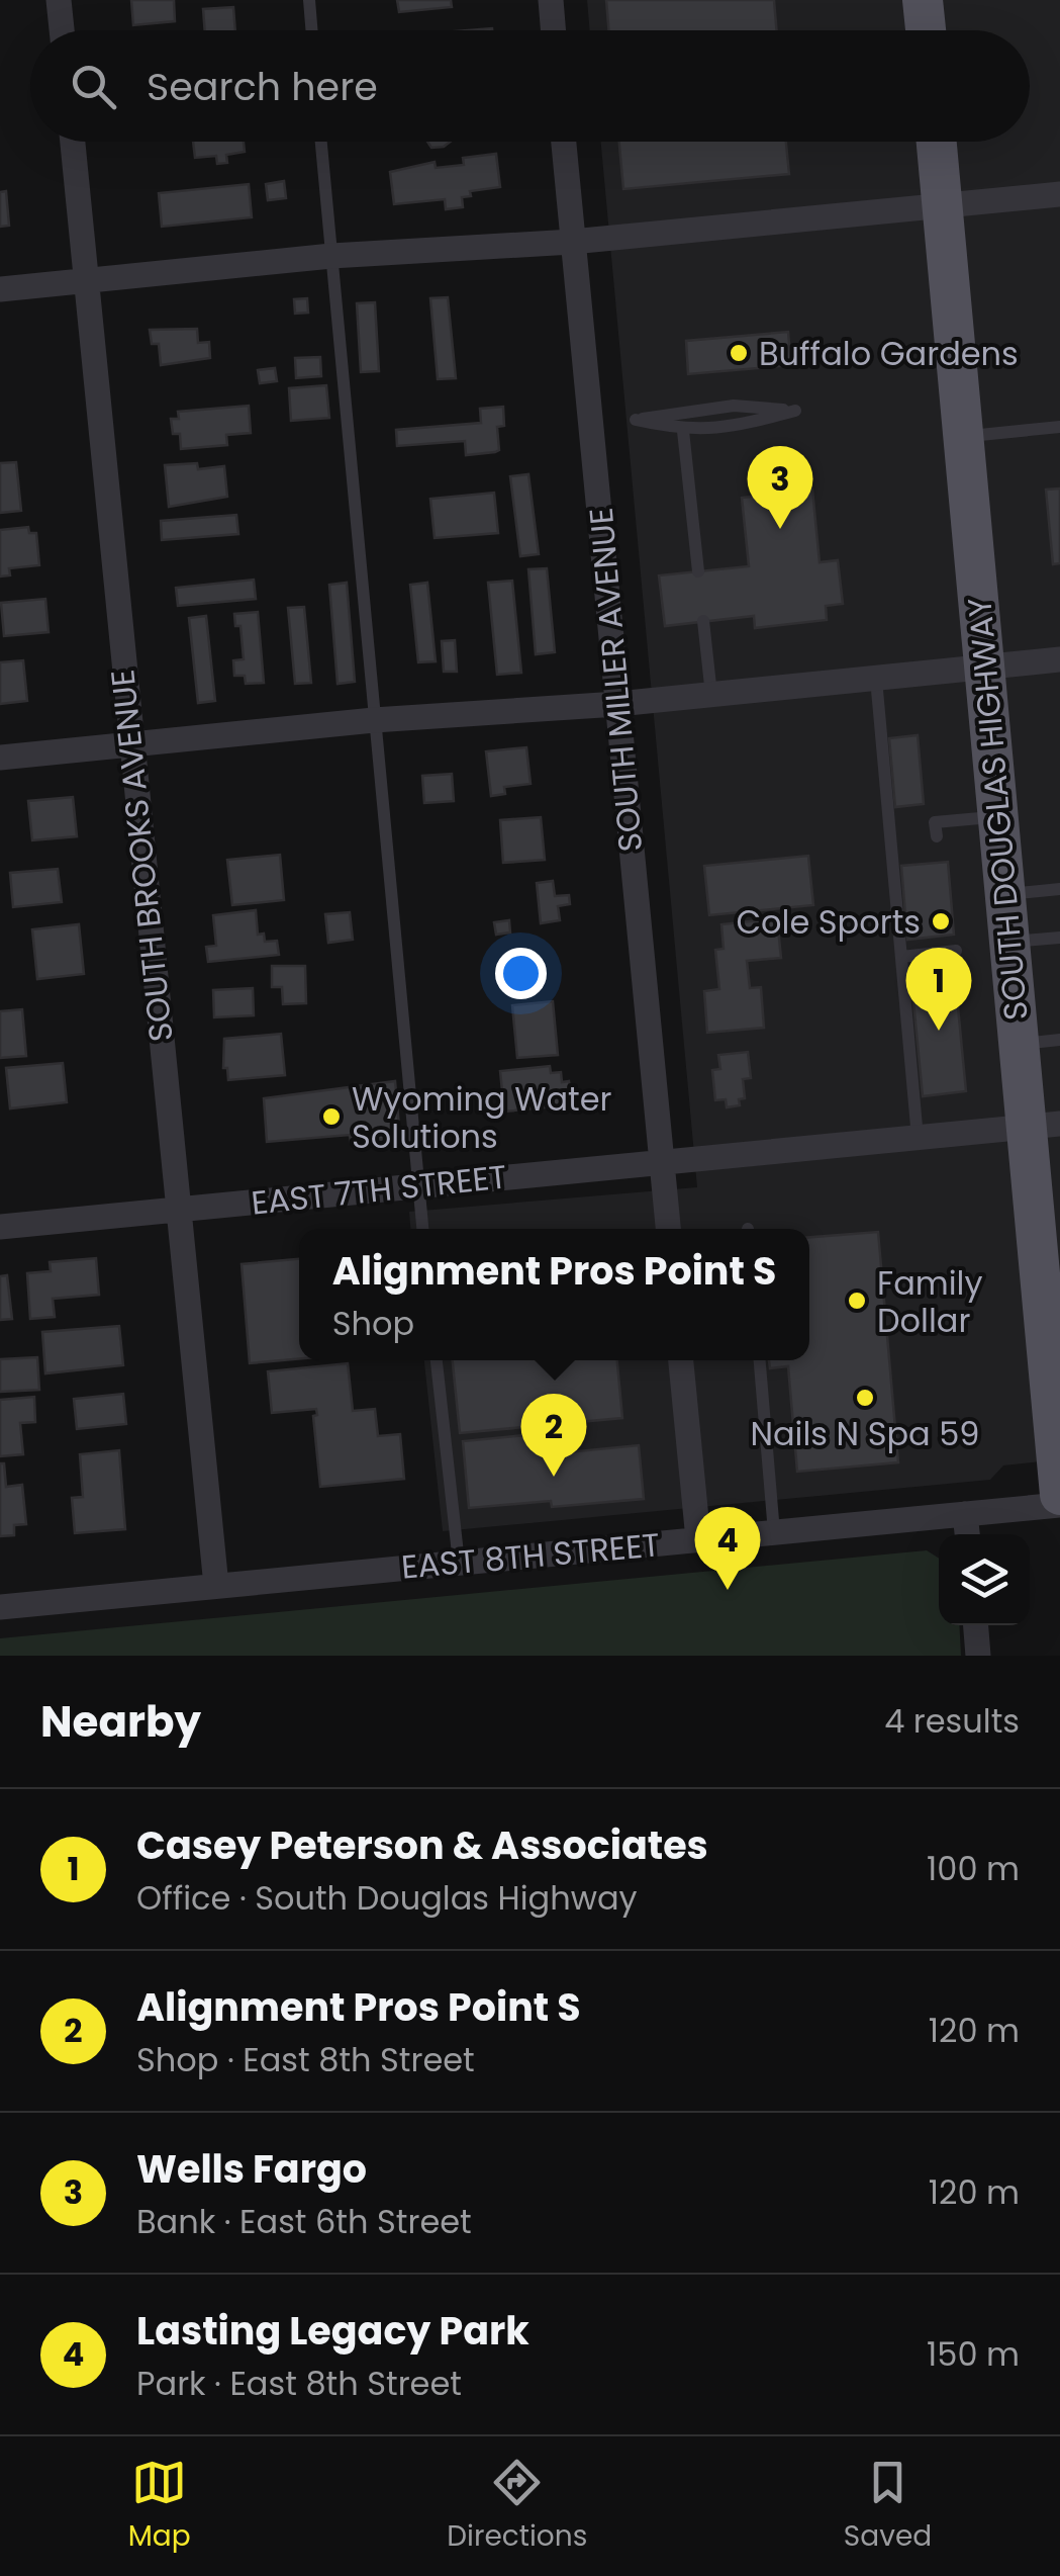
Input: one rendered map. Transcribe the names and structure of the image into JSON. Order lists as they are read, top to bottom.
{
  "streets": {
    "main road": ["SOUTH DOUGLAS HIGHWAY"],
    "street": [
      "SOUTH MILLER AVENUE",
      "SOUTH BROOKS AVENUE",
      "EAST 7TH STREET",
      "EAST 8TH STREET"
    ]
  },
  "crossings": [
    ["SOUTH MILLER AVENUE", "EAST 7TH STREET"],
    ["SOUTH DOUGLAS HIGHWAY", "EAST 7TH STREET"],
    ["SOUTH BROOKS AVENUE", "EAST 7TH STREET"],
    ["SOUTH BROOKS AVENUE", "EAST 8TH STREET"]
  ],
  "places": [
    "Buffalo Gardens",
    "Cole Sports",
    "Wyoming Water Solutions",
    "Family Dollar",
    "Nails N Spa 59"
  ],
  "page": {
    "search": "Search here",
    "pins": [
      "3",
      "1",
      "2",
      "4"
    ],
    "popup": ["Alignment Pros Point S", "Shop"],
    "heading": ["Nearby", "4 results"],
    "list": [
      {
        "mark": "1",
        "name": "Casey Peterson & Associates",
        "note": "Office · South Douglas Highway",
        "value": "100 m"
      },
      {
        "mark": "2",
        "name": "Alignment Pros Point S",
        "note": "Shop · East 8th Street",
        "value": "120 m"
      },
      {
        "mark": "3",
        "name": "Wells Fargo",
        "note": "Bank · East 6th Street",
        "value": "120 m"
      },
      {
        "mark": "4",
        "name": "Lasting Legacy Park",
        "note": "Park · East 8th Street",
        "value": "150 m"
      }
    ],
    "nav": ["Map", "Directions", "Saved"]
  }
}
